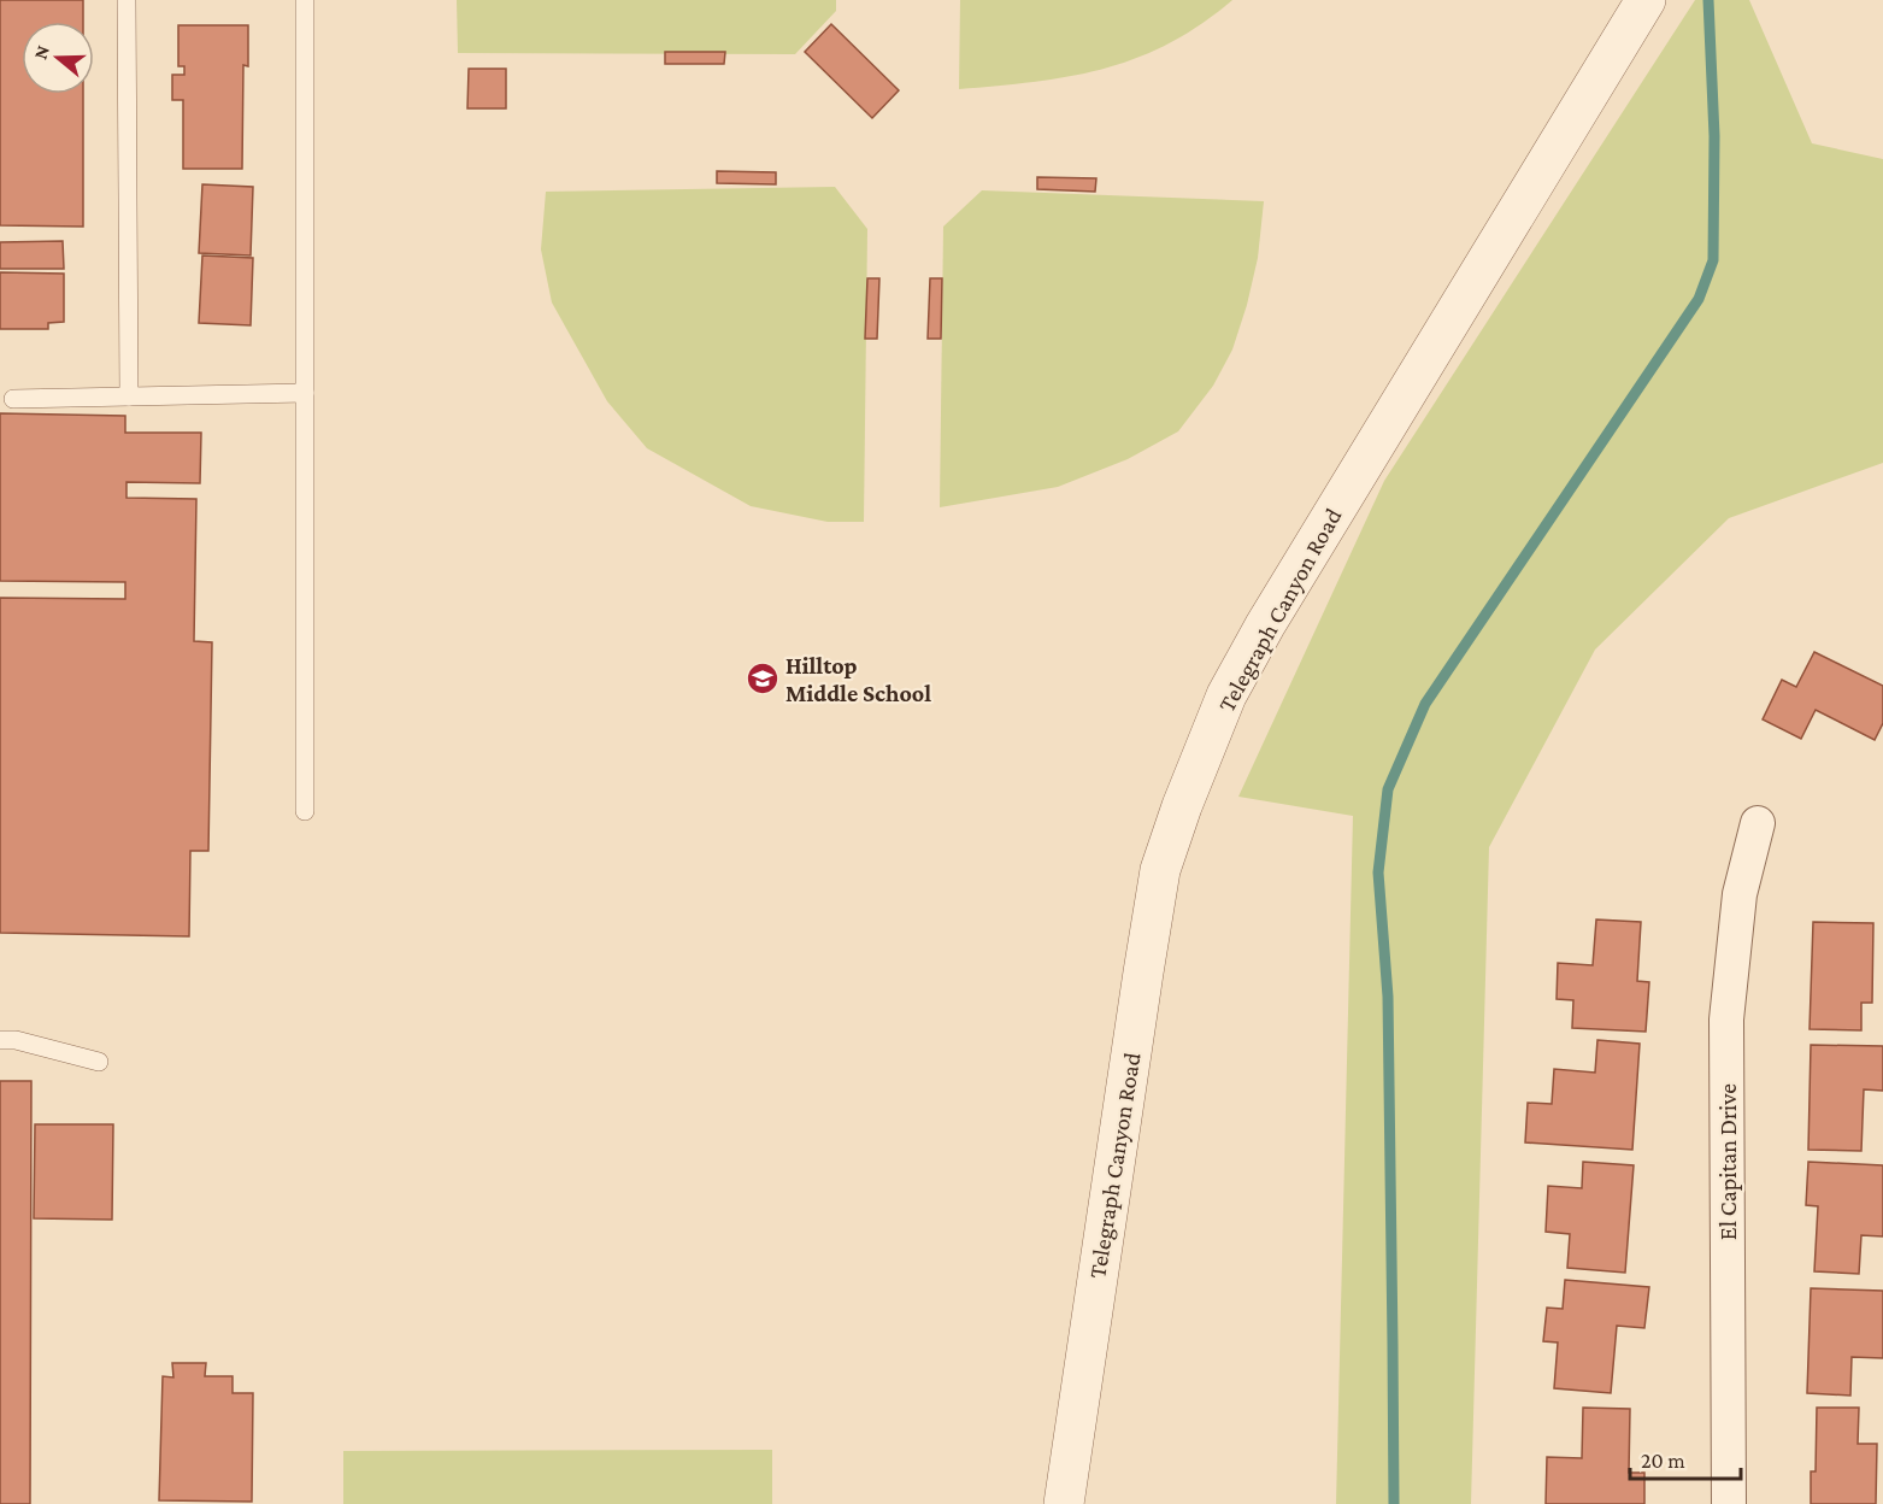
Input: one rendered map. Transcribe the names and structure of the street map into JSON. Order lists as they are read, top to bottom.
{
  "streets": {
    "street": ["Telegraph Canyon Road", "El Capitan Drive"]
  },
  "places": {
    "school or university": ["Hilltop Middle School"]
  },
  "scale_bar": "20 m",
  "north": "left"
}
